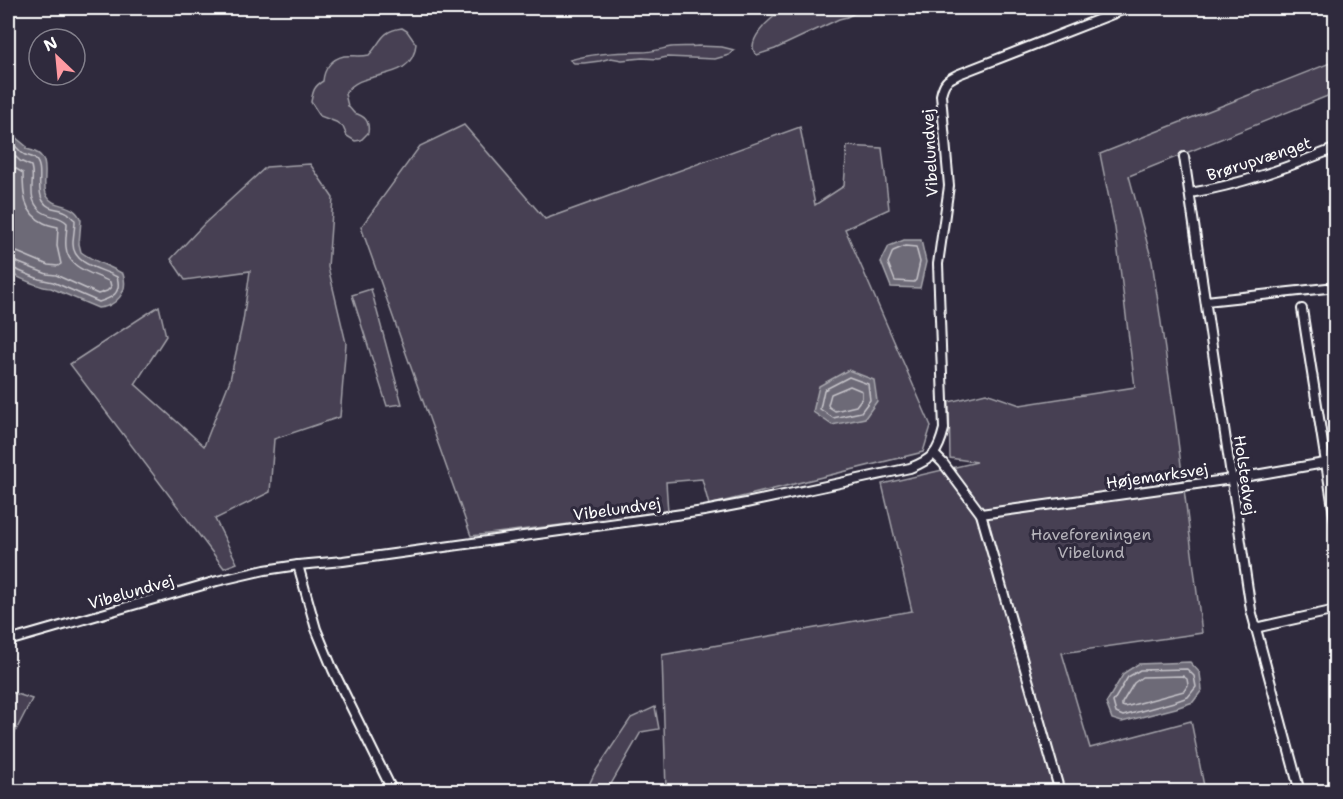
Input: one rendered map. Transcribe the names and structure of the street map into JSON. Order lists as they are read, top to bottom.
{
  "streets": {
    "street": [
      "Vibelundvej",
      "Brørupvænget",
      "Holstedvej",
      "Højemarksvej"
    ]
  },
  "crossings": [
    ["Brørupvænget", "Holstedvej"],
    ["Holstedvej", "Højemarksvej"]
  ],
  "parks": ["Haveforeningen Vibelund"],
  "north": "top left"
}
